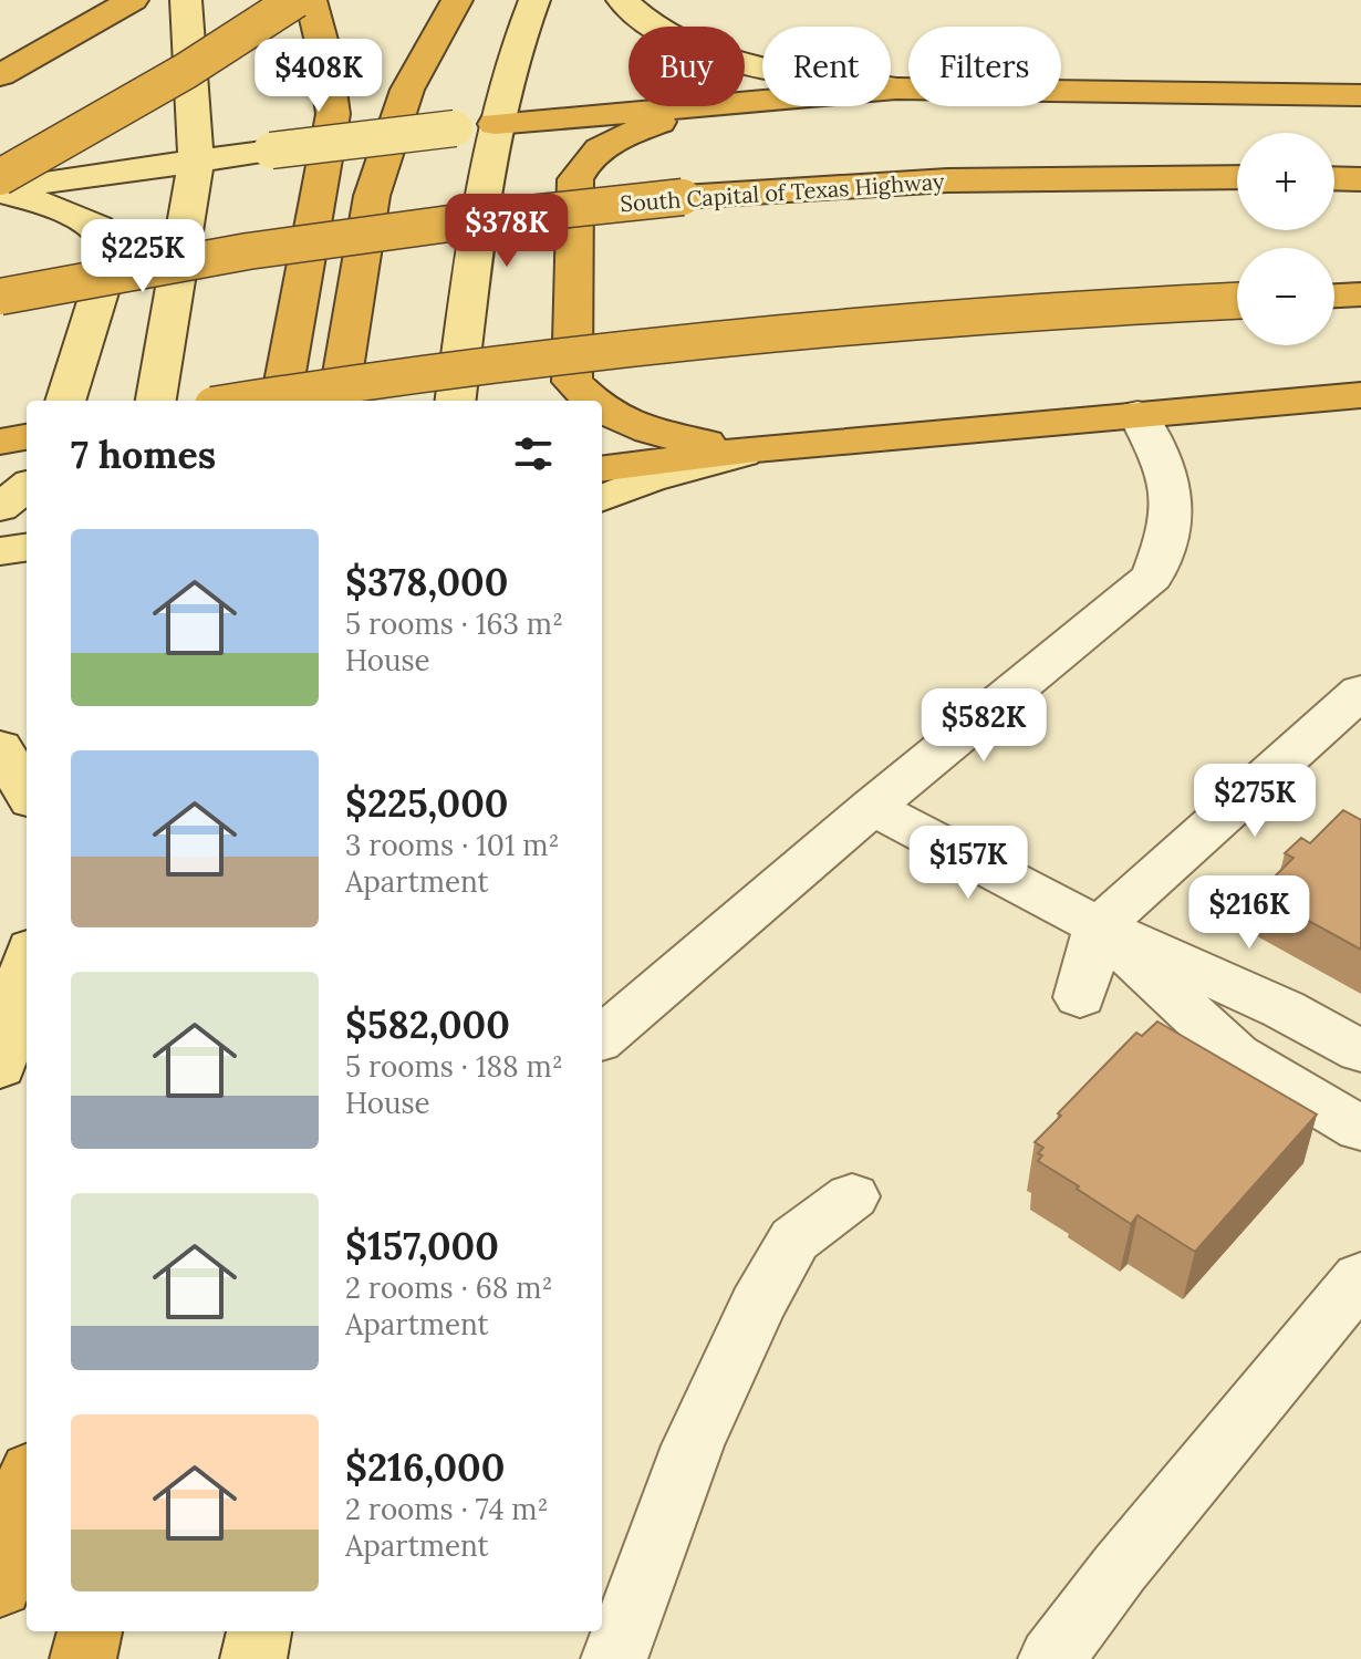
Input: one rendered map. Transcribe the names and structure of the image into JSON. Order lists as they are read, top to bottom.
{
  "streets": {
    "highway": ["South Capital of Texas Highway"]
  },
  "page": {
    "chip": ["Buy", "Rent", "Filters"],
    "price": [
      "$408K",
      "$378K",
      "$225K",
      "$582K",
      "$275K",
      "$157K",
      "$216K"
    ],
    "map_buttons": ["+", "−"],
    "heading": "7 homes",
    "list": [
      {
        "name": "$378,000",
        "note": "5 rooms · 163 m² · House"
      },
      {
        "name": "$225,000",
        "note": "3 rooms · 101 m² · Apartment"
      },
      {
        "name": "$582,000",
        "note": "5 rooms · 188 m² · House"
      },
      {
        "name": "$157,000",
        "note": "2 rooms · 68 m² · Apartment"
      },
      {
        "name": "$216,000",
        "note": "2 rooms · 74 m² · Apartment"
      }
    ]
  }
}
